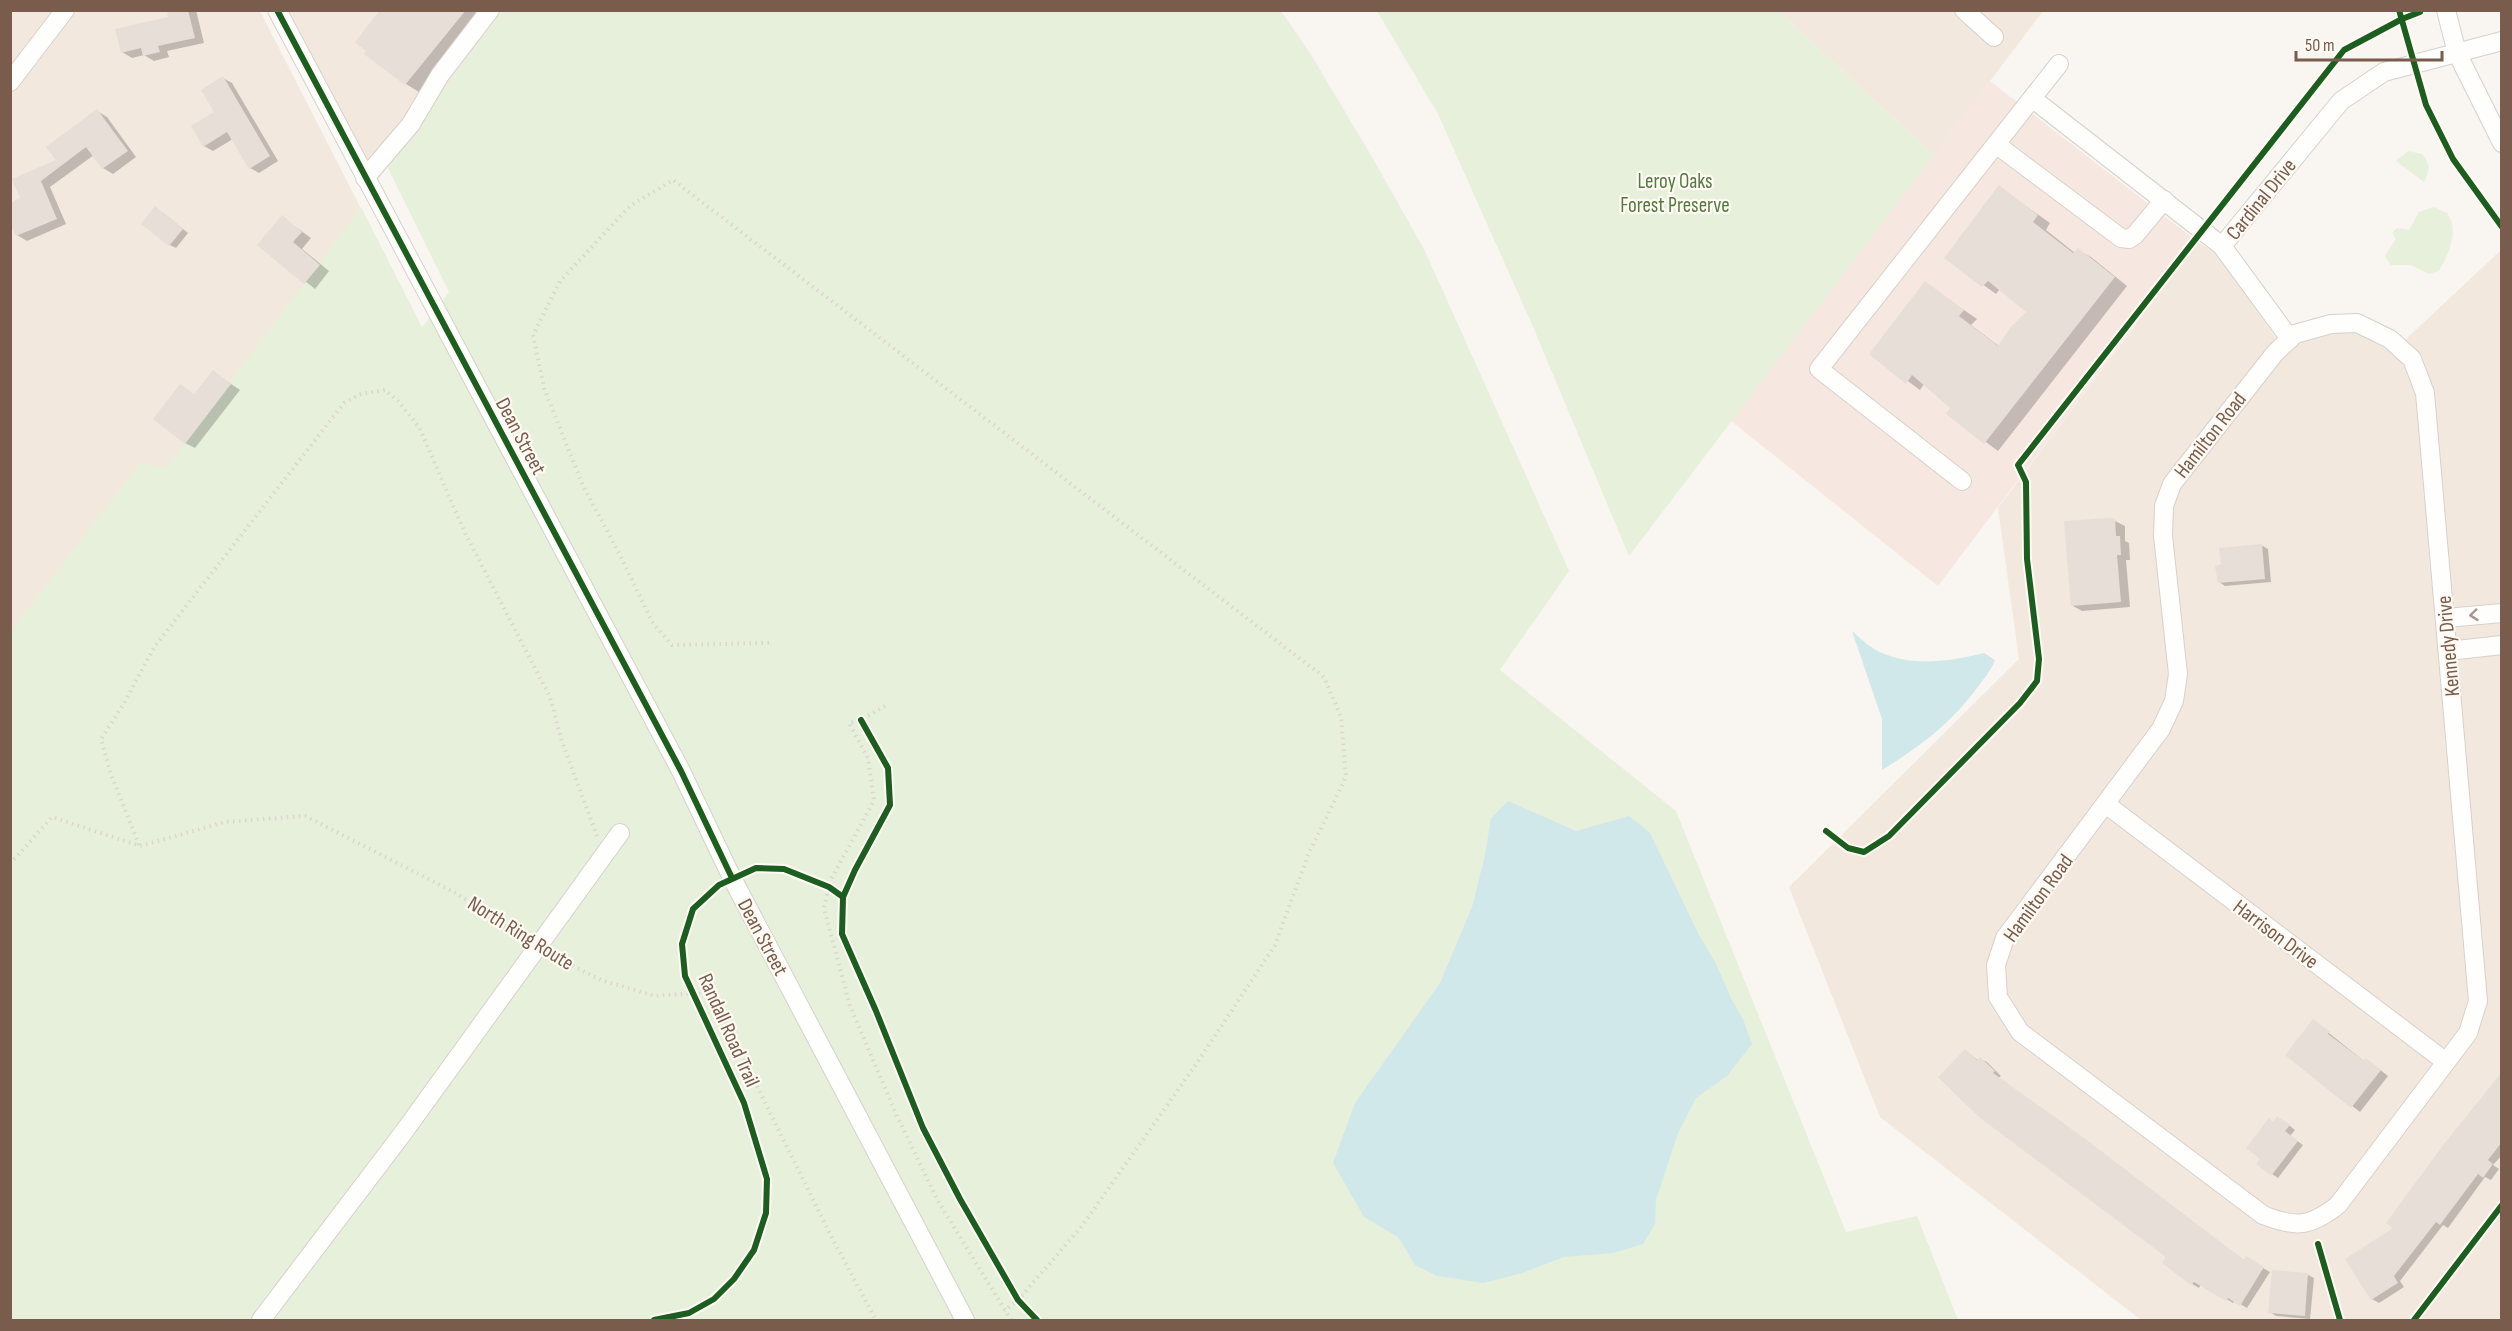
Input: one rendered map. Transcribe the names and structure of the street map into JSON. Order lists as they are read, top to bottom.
{
  "streets": {
    "street": [
      "Cardinal Drive",
      "Hamilton Road",
      "Dean Street",
      "Kennedy Drive",
      "Harrison Drive"
    ],
    "path": ["North Ring Route"],
    "cycle path": ["Randall Road Trail"]
  },
  "crossings": [
    ["Hamilton Road", "Kennedy Drive"],
    ["Hamilton Road", "Harrison Drive"],
    ["Kennedy Drive", "Harrison Drive"],
    ["North Ring Route", "Randall Road Trail"]
  ],
  "parks": ["Leroy Oaks Forest Preserve"],
  "scale_bar": "50 m"
}
